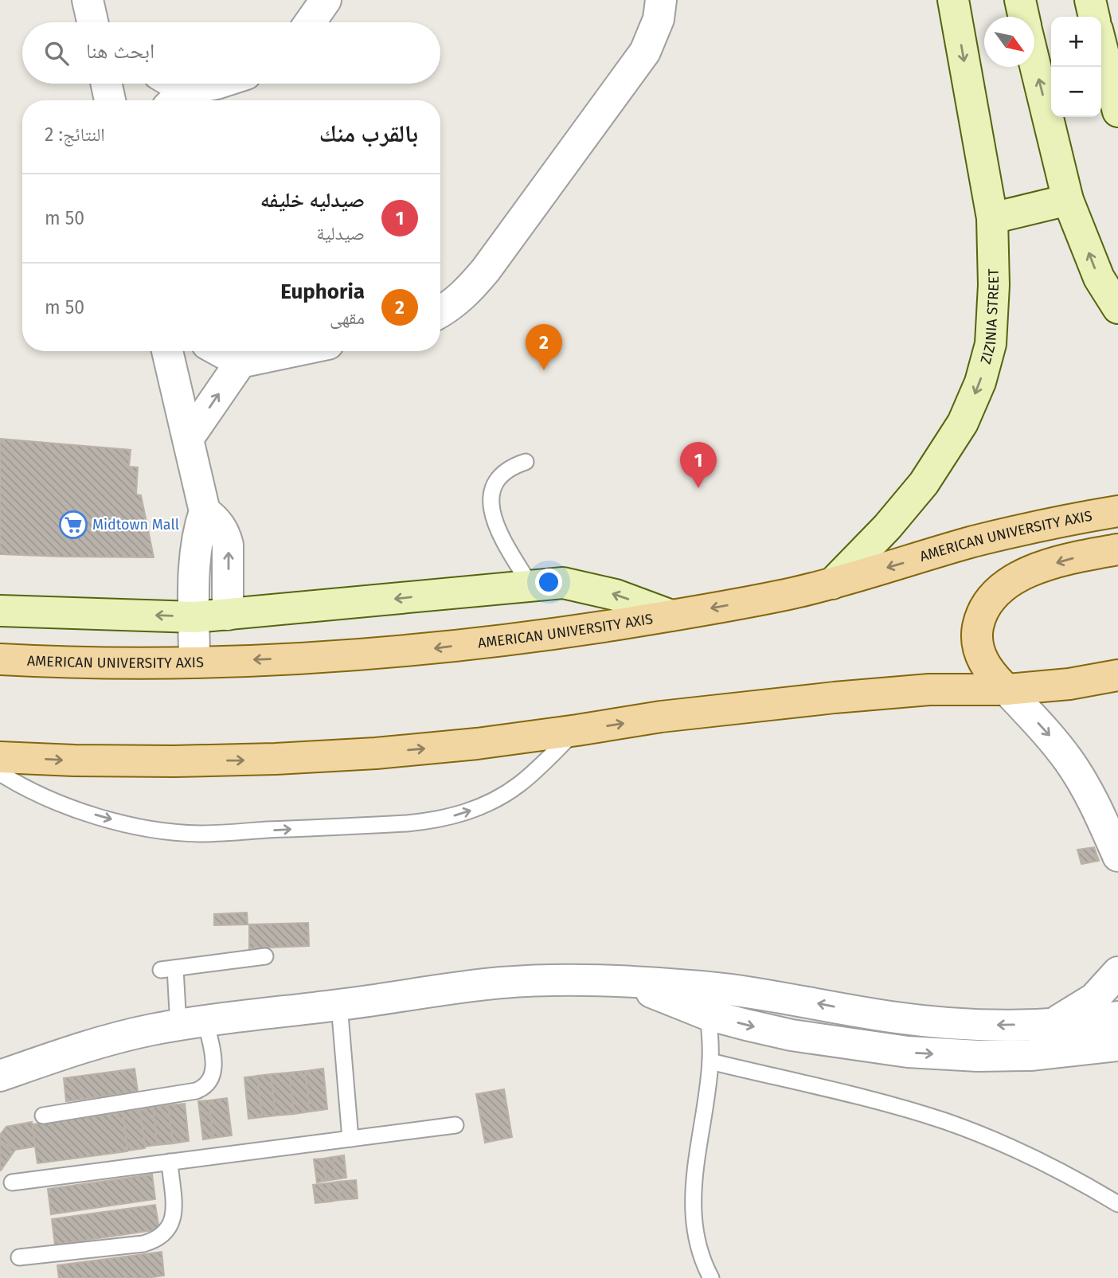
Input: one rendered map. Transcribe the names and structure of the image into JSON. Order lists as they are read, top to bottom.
{
  "streets": {
    "main road": ["ZIZINIA STREET", "AMERICAN UNIVERSITY AXIS"]
  },
  "crossings": [
    ["ZIZINIA STREET", "AMERICAN UNIVERSITY AXIS"]
  ],
  "one_way": ["ZIZINIA STREET"],
  "places": {
    "supermarket": ["Midtown Mall"]
  },
  "north": "bottom right",
  "page": {
    "map_buttons": ["+", "−"],
    "search": "ابحث هنا",
    "heading": ["بالقرب منك", "النتائج: 2"],
    "list": [
      {
        "mark": "1",
        "name": "صيدليه خليفه",
        "note": "صيدلية",
        "value": "50 m"
      },
      {
        "mark": "2",
        "name": "Euphoria",
        "note": "مقهى",
        "value": "50 m"
      }
    ],
    "pins": ["2", "1"]
  }
}
